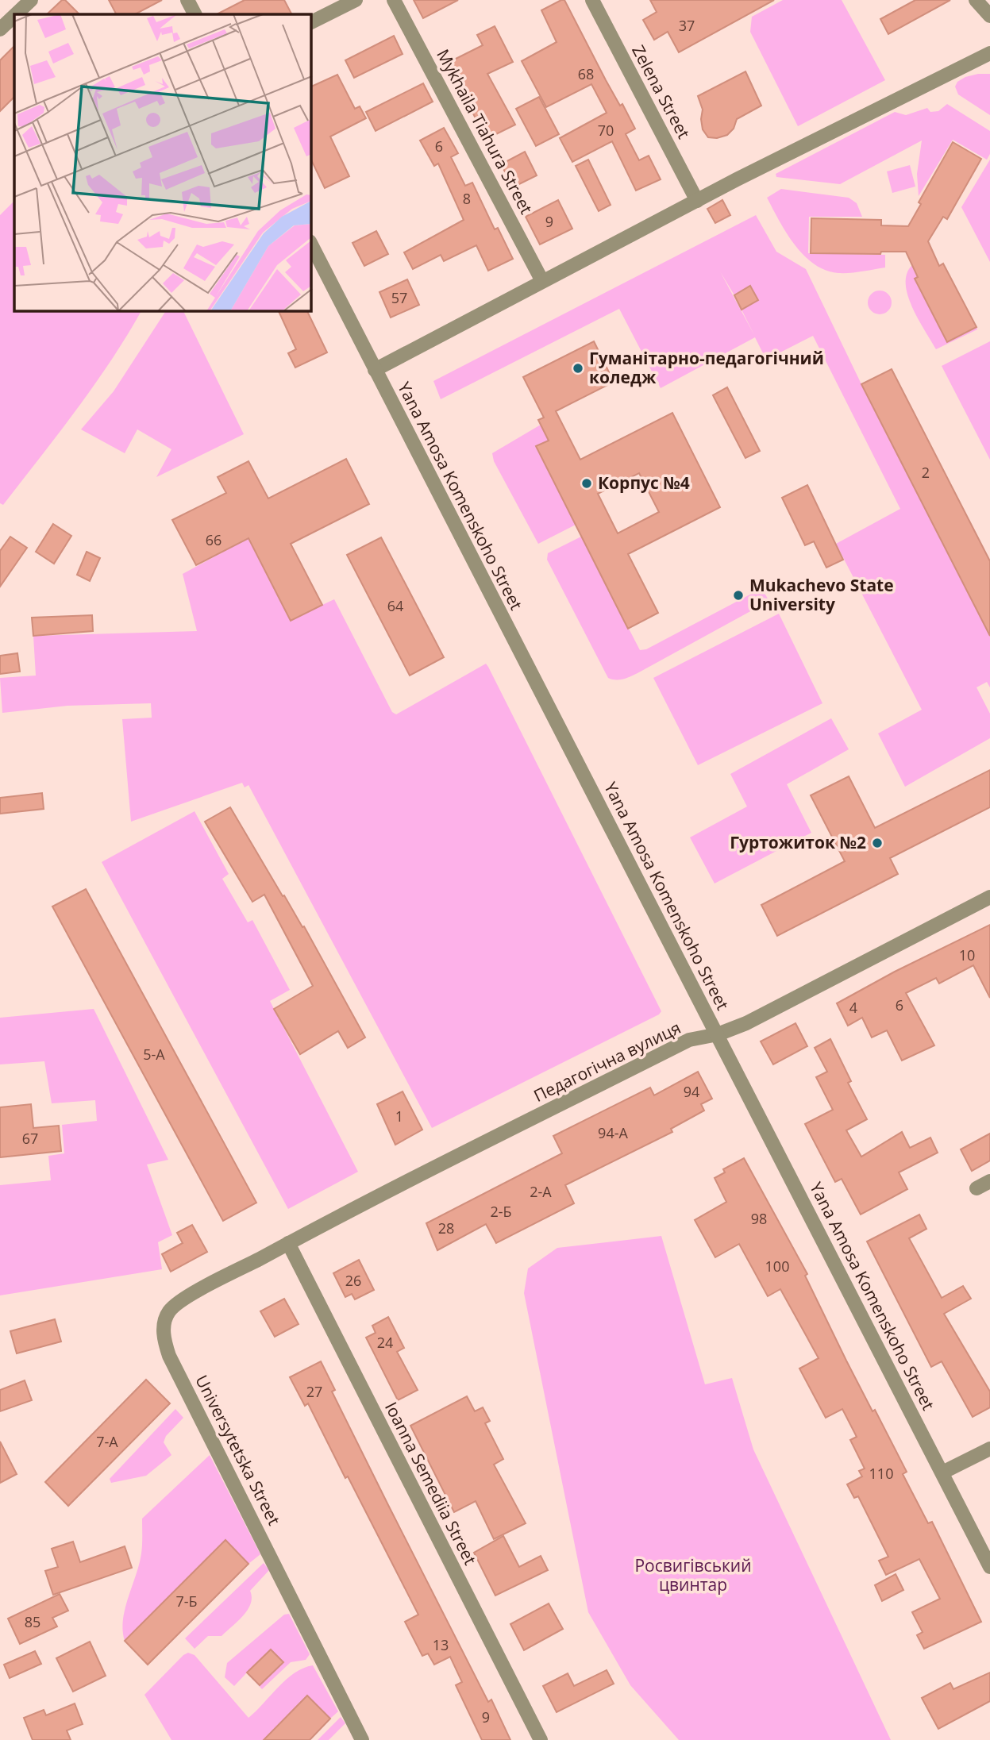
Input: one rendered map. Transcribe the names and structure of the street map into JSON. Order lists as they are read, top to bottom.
{
  "streets": {
    "street": [
      "Zelena Street",
      "Mykhaila Tiahura Street",
      "Yana Amosa Komenskoho Street",
      "Педагогічна вулиця",
      "Universytetska Street",
      "Ioanna Semediia Street"
    ]
  },
  "crossings": [
    ["Yana Amosa Komenskoho Street", "Педагогічна вулиця"],
    ["Педагогічна вулиця", "Universytetska Street"],
    ["Universytetska Street", "Ioanna Semediia Street"]
  ],
  "parks": ["Росвигівський цвинтар"],
  "places": [
    "Гуманітарно-педагогічний коледж",
    "Корпус №4",
    "Mukachevo State University",
    "Гуртожиток №2"
  ],
  "house_numbers": [
    "37",
    "68",
    "70",
    "6",
    "8",
    "9",
    "57",
    "2",
    "66",
    "64",
    "10",
    "6",
    "4",
    "5-А",
    "94",
    "1",
    "94-А",
    "67",
    "2-А",
    "2-Б",
    "98",
    "28",
    "100",
    "26",
    "24",
    "27",
    "7-А",
    "110",
    "7-Б",
    "85",
    "13",
    "9"
  ]
}
